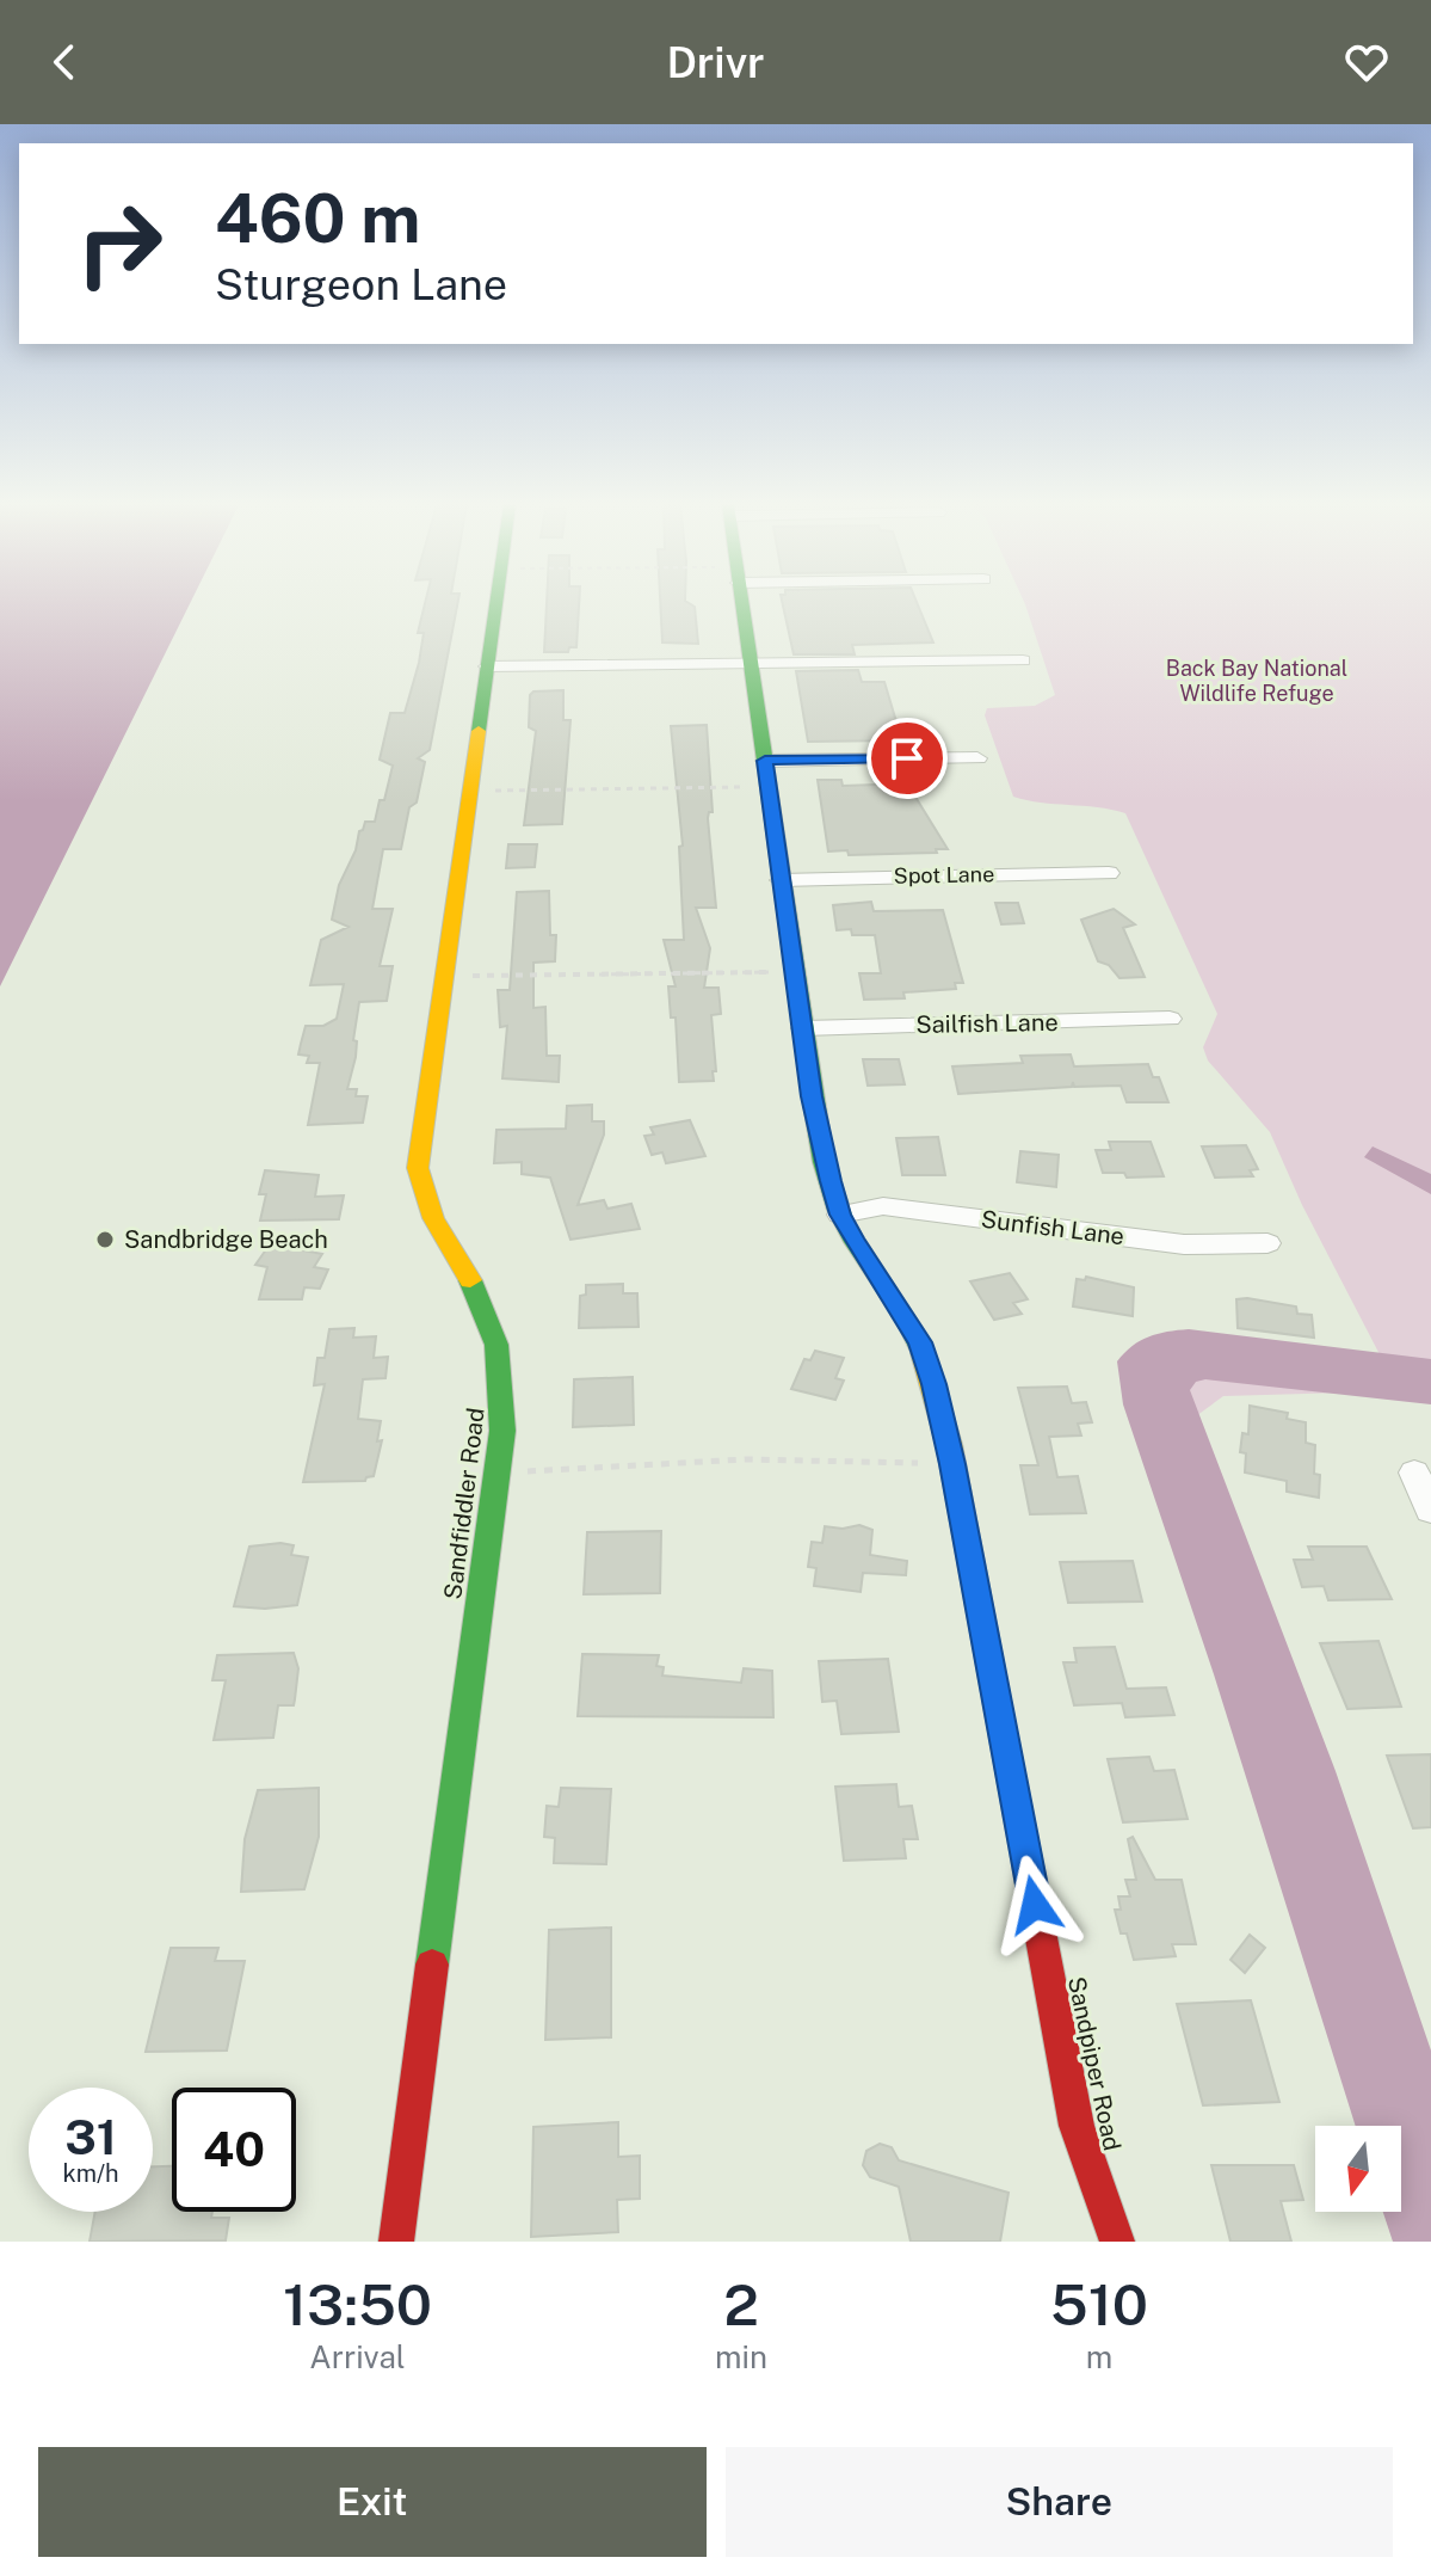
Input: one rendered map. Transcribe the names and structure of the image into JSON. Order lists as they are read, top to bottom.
{
  "streets": {
    "street": [
      "Spot Lane",
      "Sailfish Lane",
      "Sunfish Lane",
      "Sandfiddler Road",
      "Sandpiper Road"
    ]
  },
  "crossings": [
    ["Spot Lane", "Sandpiper Road"],
    ["Sailfish Lane", "Sandpiper Road"],
    ["Sunfish Lane", "Sandpiper Road"]
  ],
  "parks": ["Back Bay National Wildlife Refuge"],
  "places": ["Sandbridge Beach"],
  "north": "bottom",
  "page": {
    "header": "Drivr",
    "turn": ["460 m", "Sturgeon Lane"],
    "speed": "31 km/h",
    "limit": "40",
    "eta": [
      "13:50",
      "Arrival",
      "2",
      "min",
      "510",
      "m"
    ],
    "buttons": ["Exit", "Share"]
  }
}
